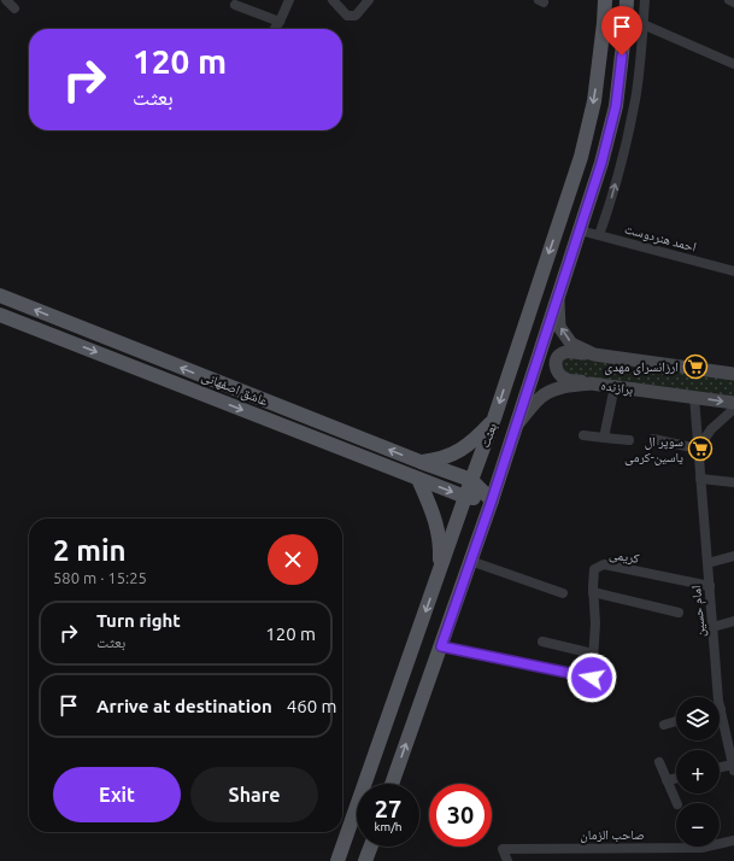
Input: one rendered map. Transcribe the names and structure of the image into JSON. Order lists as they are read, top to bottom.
{
  "streets": {
    "main road": ["برازنده", "عاشق اصفهانی", "بعثت"],
    "street": [
      "احمد هنردوست",
      "کریمی",
      "امام حسین",
      "صاحب الزمان"
    ]
  },
  "crossings": [
    ["احمد هنردوست", "بعثت"],
    ["برازنده", "بعثت"],
    ["برازنده", "امام حسین"],
    ["عاشق اصفهانی", "بعثت"],
    ["بعثت", "کریمی"],
    ["کریمی", "امام حسین"]
  ],
  "places": {
    "supermarket": ["ارزانسرای مهدی", "سوپر ال یاسین-کرمی"]
  },
  "page": {
    "turn": ["120 m", "بعثت"],
    "heading": ["2 min", "580 m · 15:25"],
    "list": [
      {
        "name": "Turn right",
        "note": "بعثت",
        "value": "120 m"
      },
      {
        "name": "Arrive at destination",
        "value": "460 m"
      }
    ],
    "map_buttons": ["+", "−"],
    "buttons": ["Exit", "Share"],
    "speed": "27 km/h",
    "limit": "30"
  }
}
